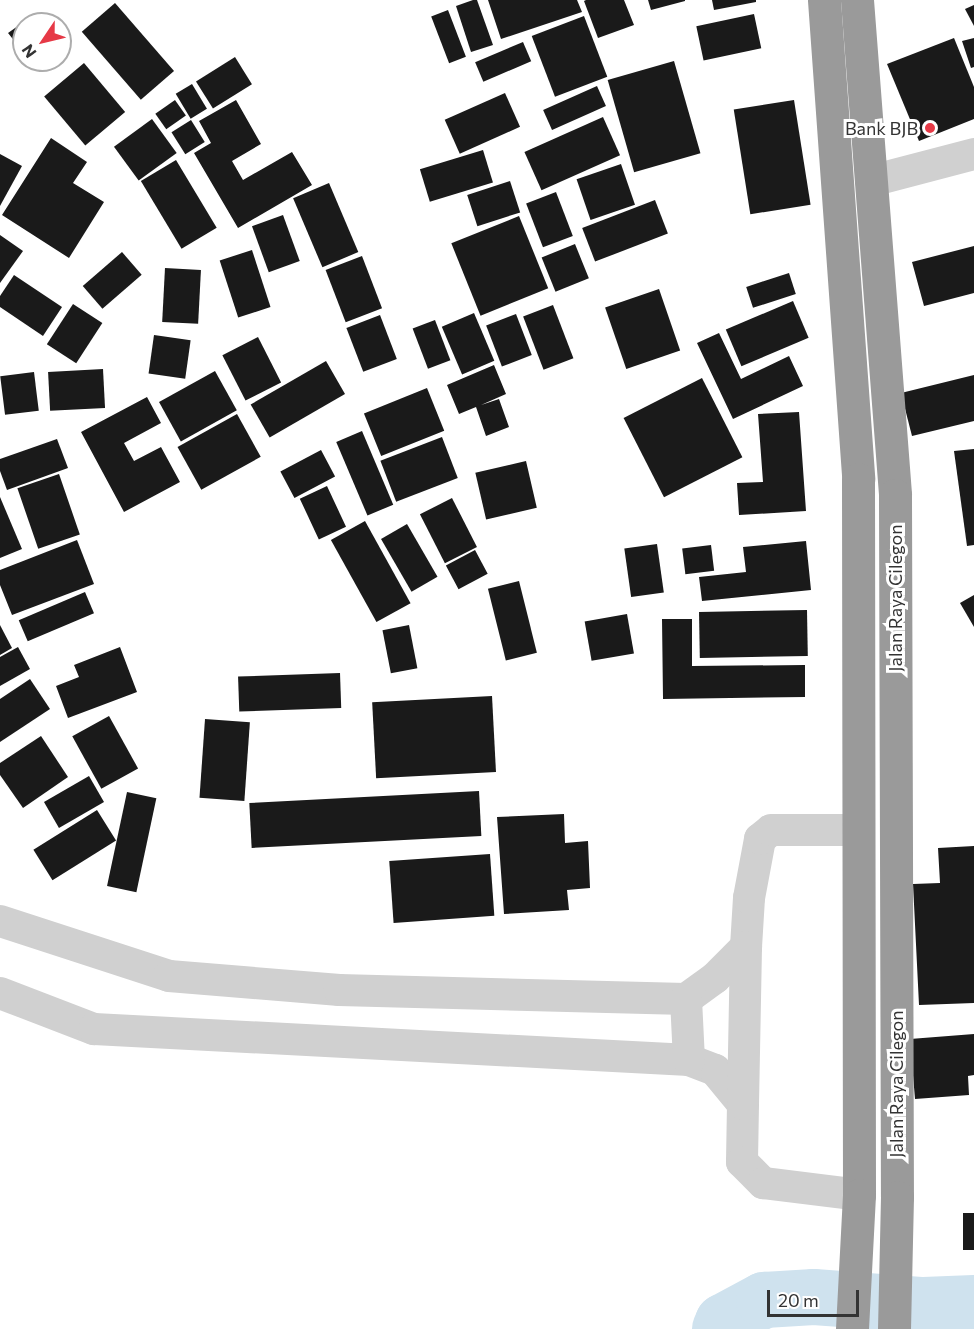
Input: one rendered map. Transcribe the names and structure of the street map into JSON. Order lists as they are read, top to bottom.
{
  "streets": {
    "highway": ["Jalan Raya Cilegon"]
  },
  "places": ["Bank BJB"],
  "scale_bar": "20 m",
  "north": "bottom left"
}
